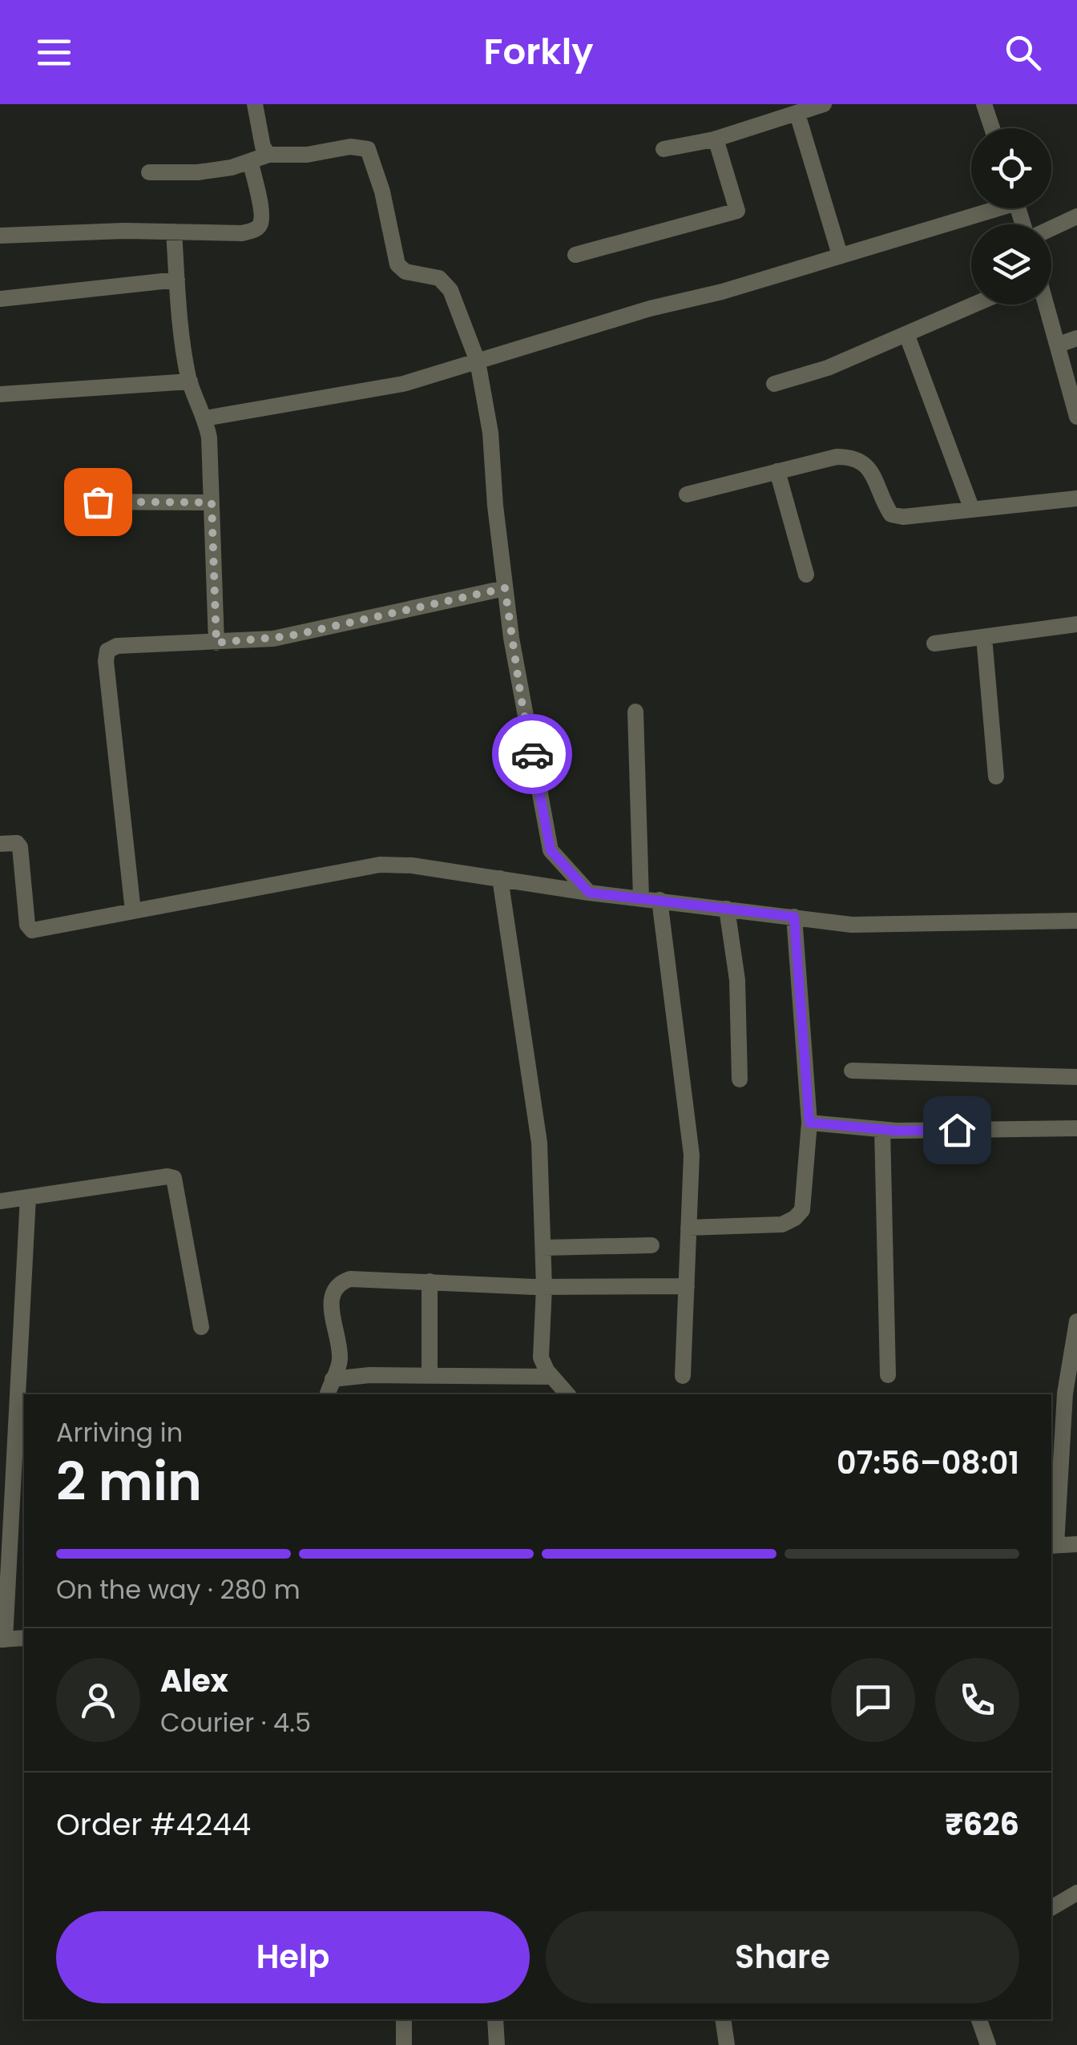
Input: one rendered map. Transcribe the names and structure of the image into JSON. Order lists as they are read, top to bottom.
{
  "page": {
    "header": "Forkly",
    "heading": ["2 min", "Arriving in", "07:56–08:01"],
    "panel": [
      "Alex",
      "Courier · 4.5",
      "Order #4244",
      "₹626"
    ],
    "bar": "On the way · 280 m",
    "buttons": ["Help", "Share"]
  }
}
